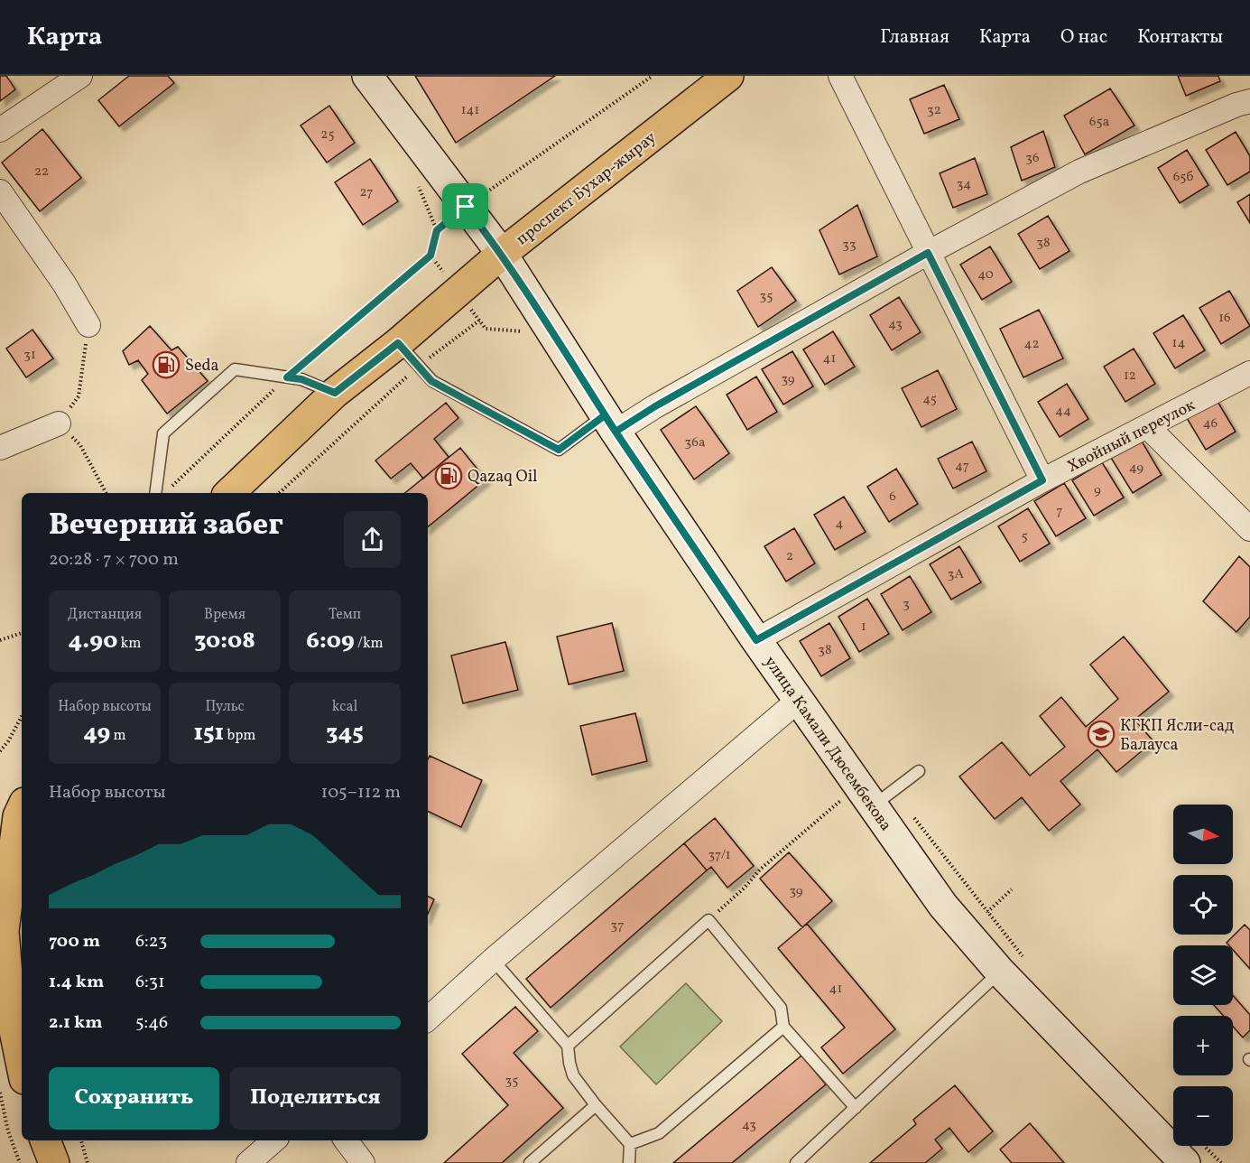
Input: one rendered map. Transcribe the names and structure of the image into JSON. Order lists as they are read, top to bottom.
{
  "streets": {
    "main road": ["проспект Бухар-жырау", "улица Камали Дюсембекова"],
    "street": ["Хвойный переулок"]
  },
  "crossings": [
    ["проспект Бухар-жырау", "улица Камали Дюсембекова"],
    ["Хвойный переулок", "улица Камали Дюсембекова"]
  ],
  "places": {
    "fuel station": ["Seda", "Qazaq Oil"],
    "school or university": ["КГКП Ясли-сад Балауса"]
  },
  "house_numbers": [
    "141",
    "32",
    "65а",
    "25",
    "36",
    "22",
    "65б",
    "34",
    "27",
    "38",
    "33",
    "40",
    "35",
    "16",
    "43",
    "14",
    "42",
    "31",
    "41",
    "12",
    "39",
    "45",
    "44",
    "46",
    "36а",
    "47",
    "49",
    "9",
    "6",
    "7",
    "4",
    "5",
    "2",
    "3А",
    "3",
    "1",
    "38",
    "37/1",
    "39",
    "37",
    "41",
    "35",
    "43"
  ],
  "north": "right",
  "page": {
    "header": "Карта",
    "nav": [
      "Главная",
      "Карта",
      "О нас",
      "Контакты"
    ],
    "heading": ["Вечерний забег", "20:28 · 7 × 700 m"],
    "stats": [
      ["Дистанция", "4.90 km"],
      ["Время", "30:08"],
      ["Темп", "6:09 /km"],
      ["Набор высоты", "49 m"],
      ["Пульс", "151 bpm"],
      ["kcal", "345"]
    ],
    "chart": ["Набор высоты", "105–112 m"],
    "map_buttons": ["+", "−"],
    "list": [
      {
        "name": "700 m",
        "note": "6:23"
      },
      {
        "name": "1.4 km",
        "note": "6:31"
      },
      {
        "name": "2.1 km",
        "note": "5:46"
      }
    ],
    "buttons": ["Сохранить", "Поделиться"]
  }
}
